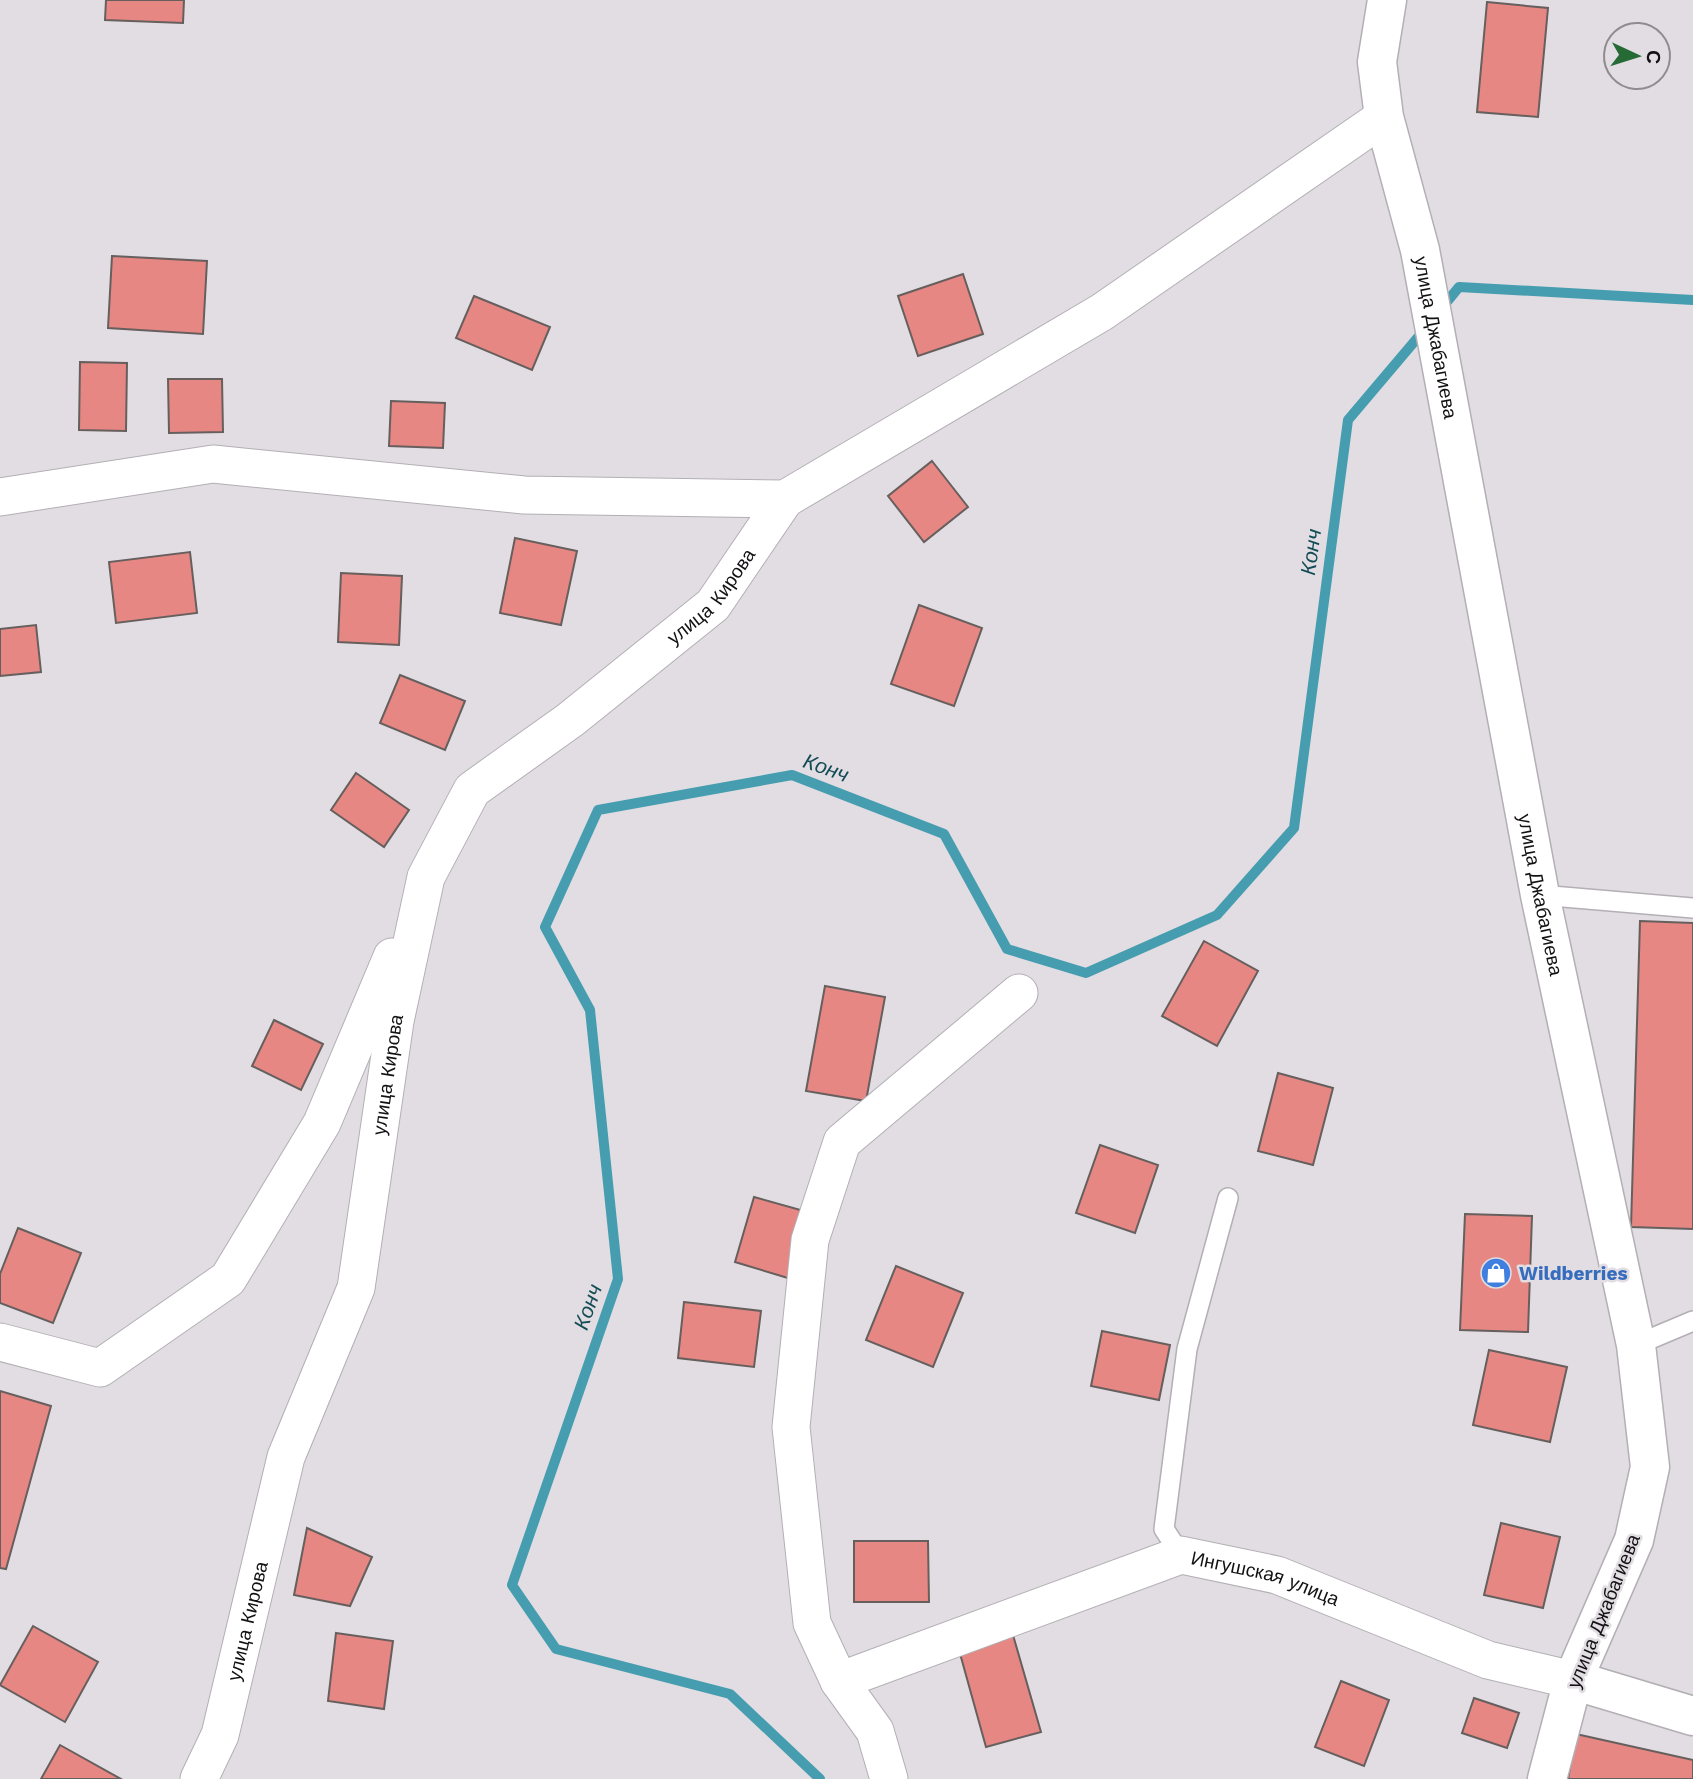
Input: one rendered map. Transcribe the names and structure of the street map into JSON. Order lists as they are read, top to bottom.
{
  "streets": {
    "main road": ["улица Джабагиева", "Ингушская улица"],
    "street": ["улица Кирова"]
  },
  "crossings": [
    ["улица Джабагиева", "Ингушская улица"]
  ],
  "water": ["Конч"],
  "places": {
    "shop": ["Wildberries"]
  },
  "north": "right"
}
